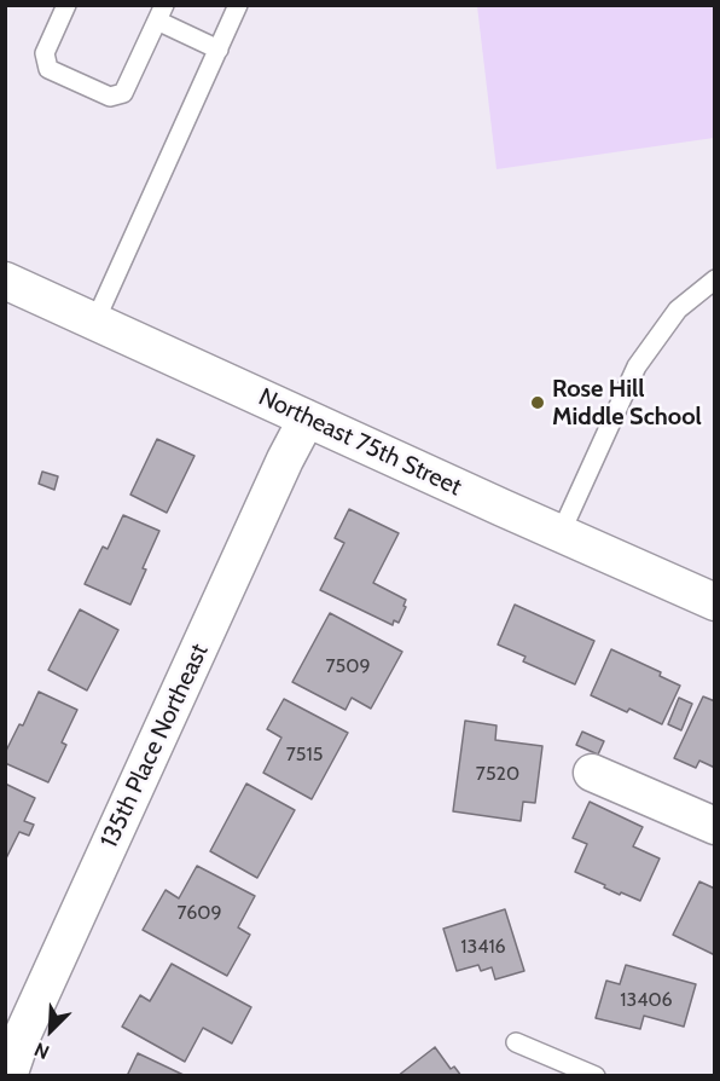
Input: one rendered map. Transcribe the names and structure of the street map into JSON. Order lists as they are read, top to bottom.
{
  "streets": {
    "street": ["Northeast 75th Street", "135th Place Northeast"]
  },
  "crossings": [
    ["Northeast 75th Street", "135th Place Northeast"]
  ],
  "places": ["Rose Hill Middle School"],
  "house_numbers": [
    "7509",
    "7515",
    "7520",
    "7609",
    "13416",
    "13406"
  ],
  "north": "bottom left"
}
